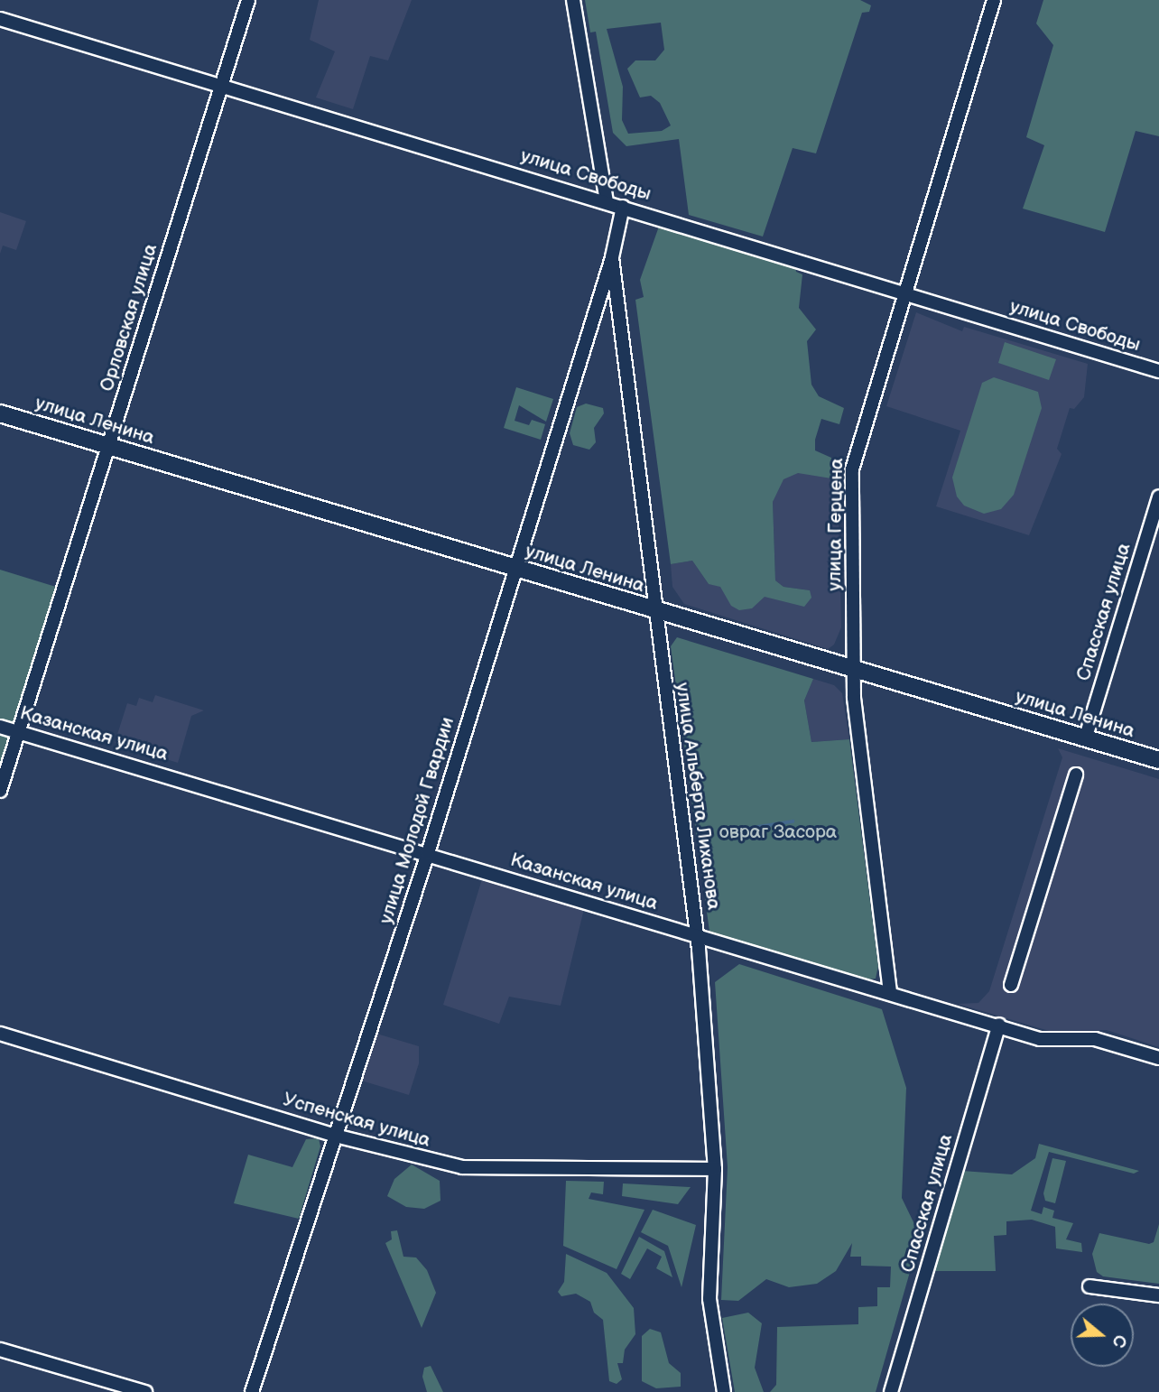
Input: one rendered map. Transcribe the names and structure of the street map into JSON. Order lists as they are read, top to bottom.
{
  "streets": {
    "main road": ["улица Ленина"],
    "street": [
      "улица Свободы",
      "Орловская улица",
      "улица Герцена",
      "Спасская улица",
      "Казанская улица",
      "улица Альберта Лиханова",
      "улица Молодой Гвардии",
      "Успенская улица"
    ]
  },
  "crossings": [
    ["улица Свободы", "Орловская улица"],
    ["улица Свободы", "улица Герцена"],
    ["улица Свободы", "улица Альберта Лиханова"],
    ["Орловская улица", "улица Ленина"],
    ["Орловская улица", "Казанская улица"],
    ["улица Ленина", "улица Герцена"],
    ["улица Ленина", "Спасская улица"],
    ["улица Ленина", "улица Альберта Лиханова"],
    ["улица Ленина", "улица Молодой Гвардии"],
    ["улица Герцена", "Казанская улица"],
    ["Спасская улица", "Казанская улица"],
    ["Казанская улица", "улица Альберта Лиханова"],
    ["Казанская улица", "улица Молодой Гвардии"],
    ["улица Альберта Лиханова", "улица Молодой Гвардии"],
    ["улица Альберта Лиханова", "Успенская улица"],
    ["улица Молодой Гвардии", "Успенская улица"]
  ],
  "parks": ["овраг Засора"],
  "north": "right"
}
